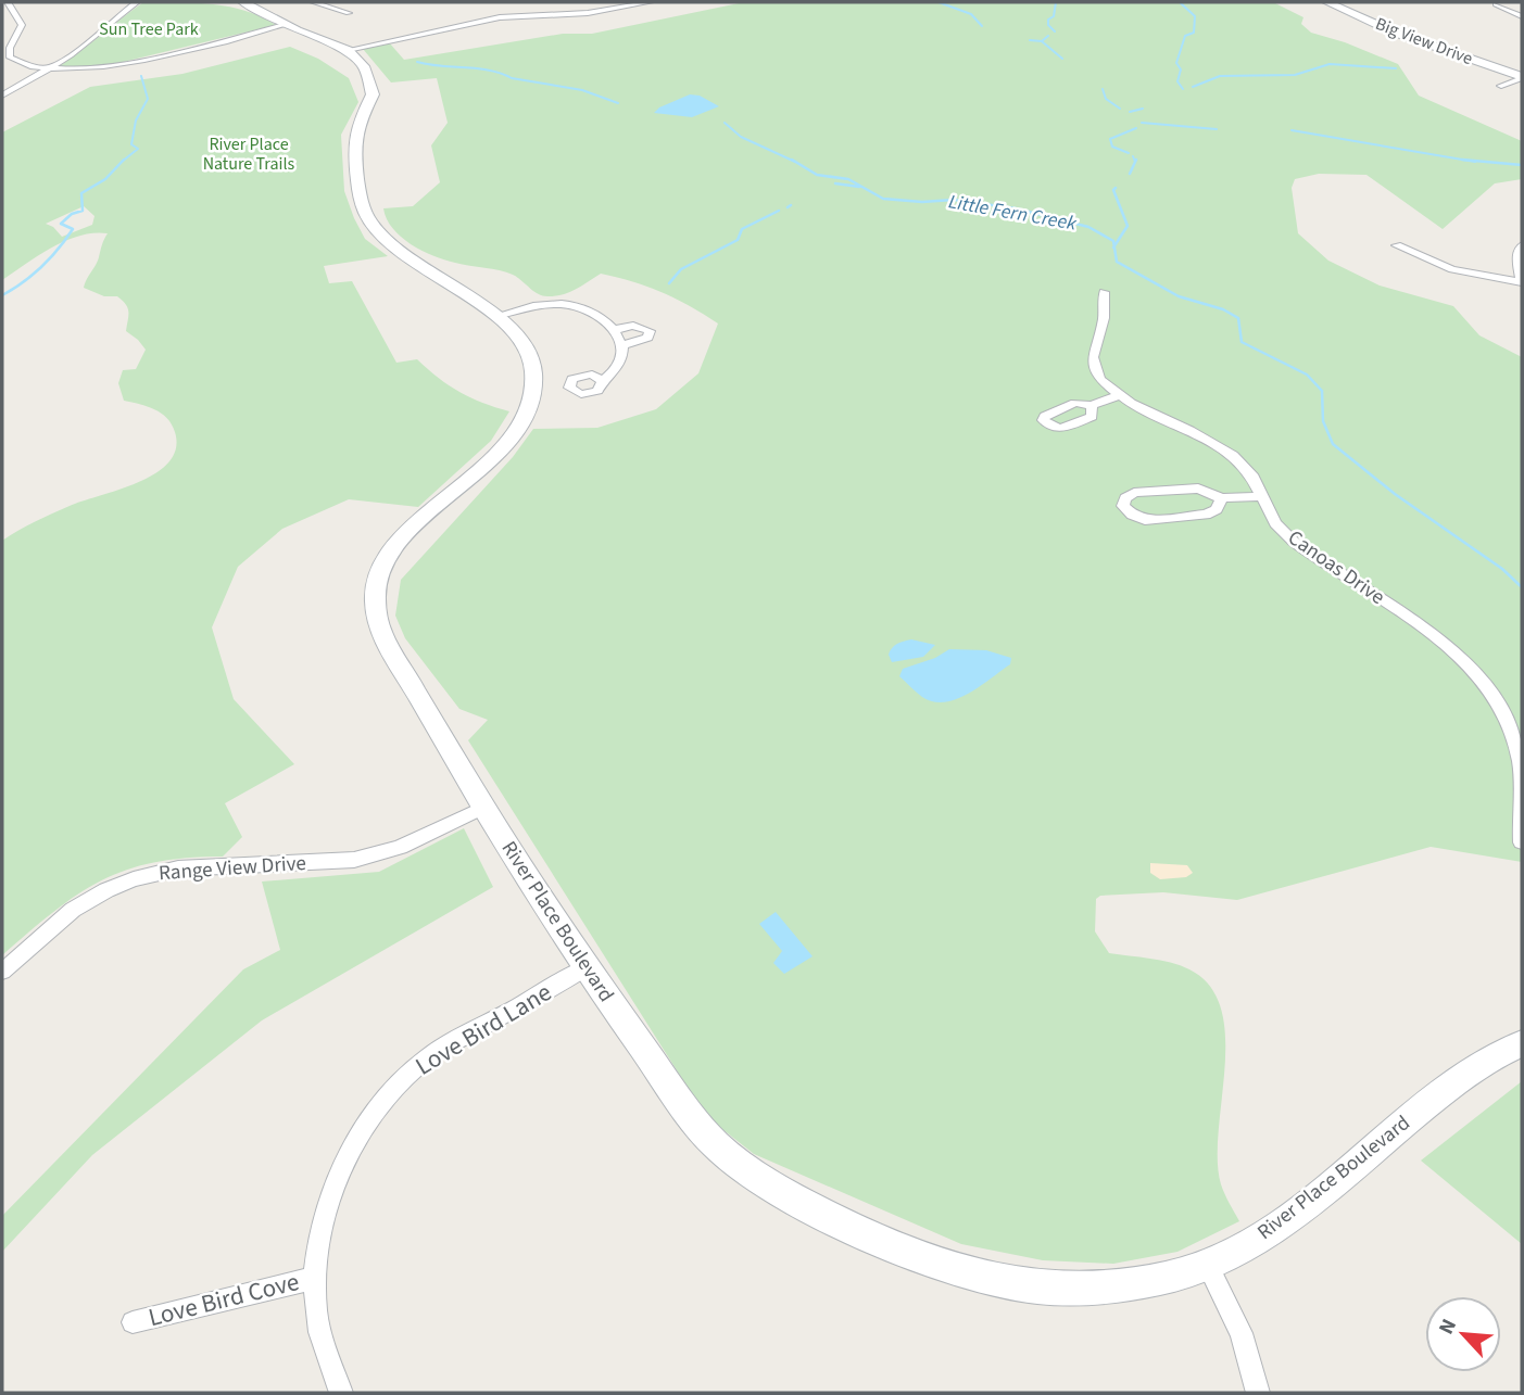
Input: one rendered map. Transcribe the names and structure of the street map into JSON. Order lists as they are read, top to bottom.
{
  "streets": {
    "street": [
      "Big View Drive",
      "Canoas Drive",
      "Range View Drive",
      "River Place Boulevard",
      "Love Bird Lane",
      "Love Bird Cove"
    ]
  },
  "crossings": [
    ["Range View Drive", "River Place Boulevard"],
    ["River Place Boulevard", "Love Bird Lane"],
    ["Love Bird Lane", "Love Bird Cove"]
  ],
  "water": ["Little Fern Creek"],
  "parks": ["Sun Tree Park", "River Place Nature Trails"],
  "north": "top left"
}
